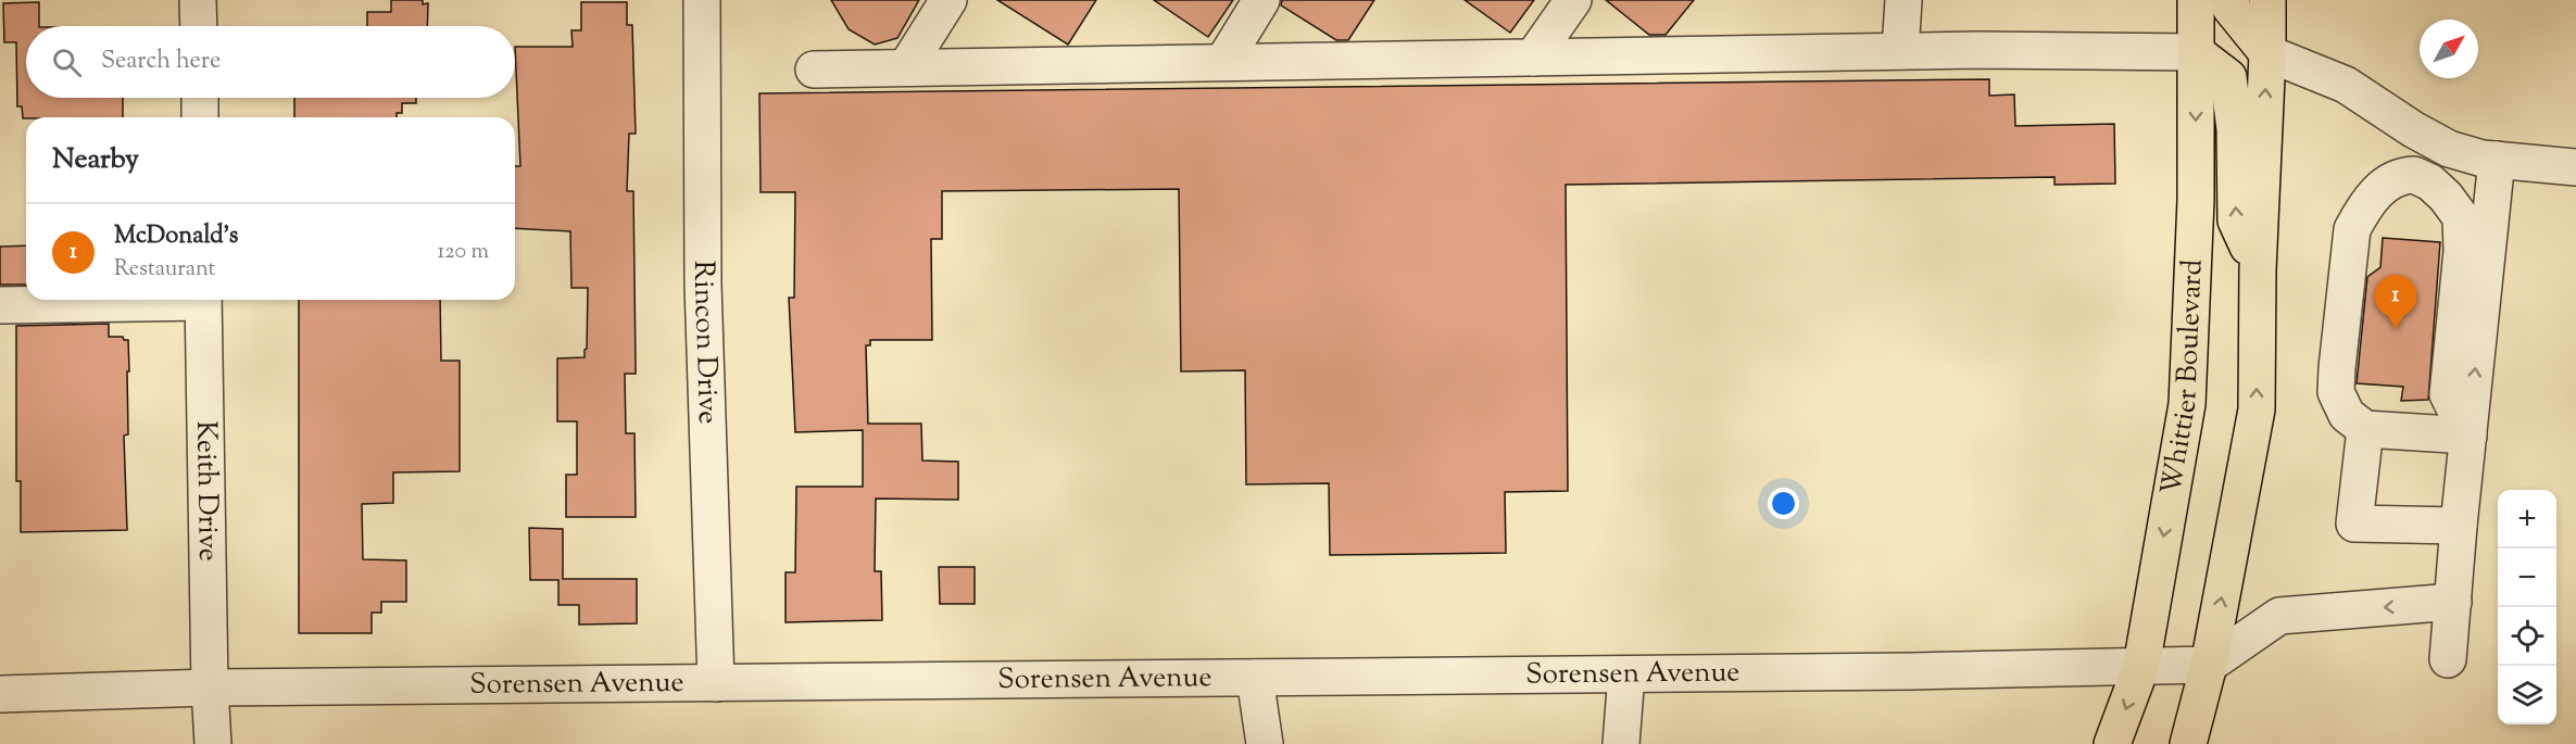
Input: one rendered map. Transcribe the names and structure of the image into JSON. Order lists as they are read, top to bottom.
{
  "streets": {
    "main road": ["Whittier Boulevard"],
    "street": ["Rincon Drive", "Keith Drive", "Sorensen Avenue"]
  },
  "crossings": [
    ["Rincon Drive", "Sorensen Avenue"],
    ["Whittier Boulevard", "Sorensen Avenue"],
    ["Keith Drive", "Sorensen Avenue"]
  ],
  "north": "top right",
  "page": {
    "search": "Search here",
    "heading": "Nearby",
    "list": [
      {
        "mark": "1",
        "name": "McDonald's",
        "note": "Restaurant",
        "value": "120 m"
      }
    ],
    "pins": "1",
    "map_buttons": ["+", "−"]
  }
}
